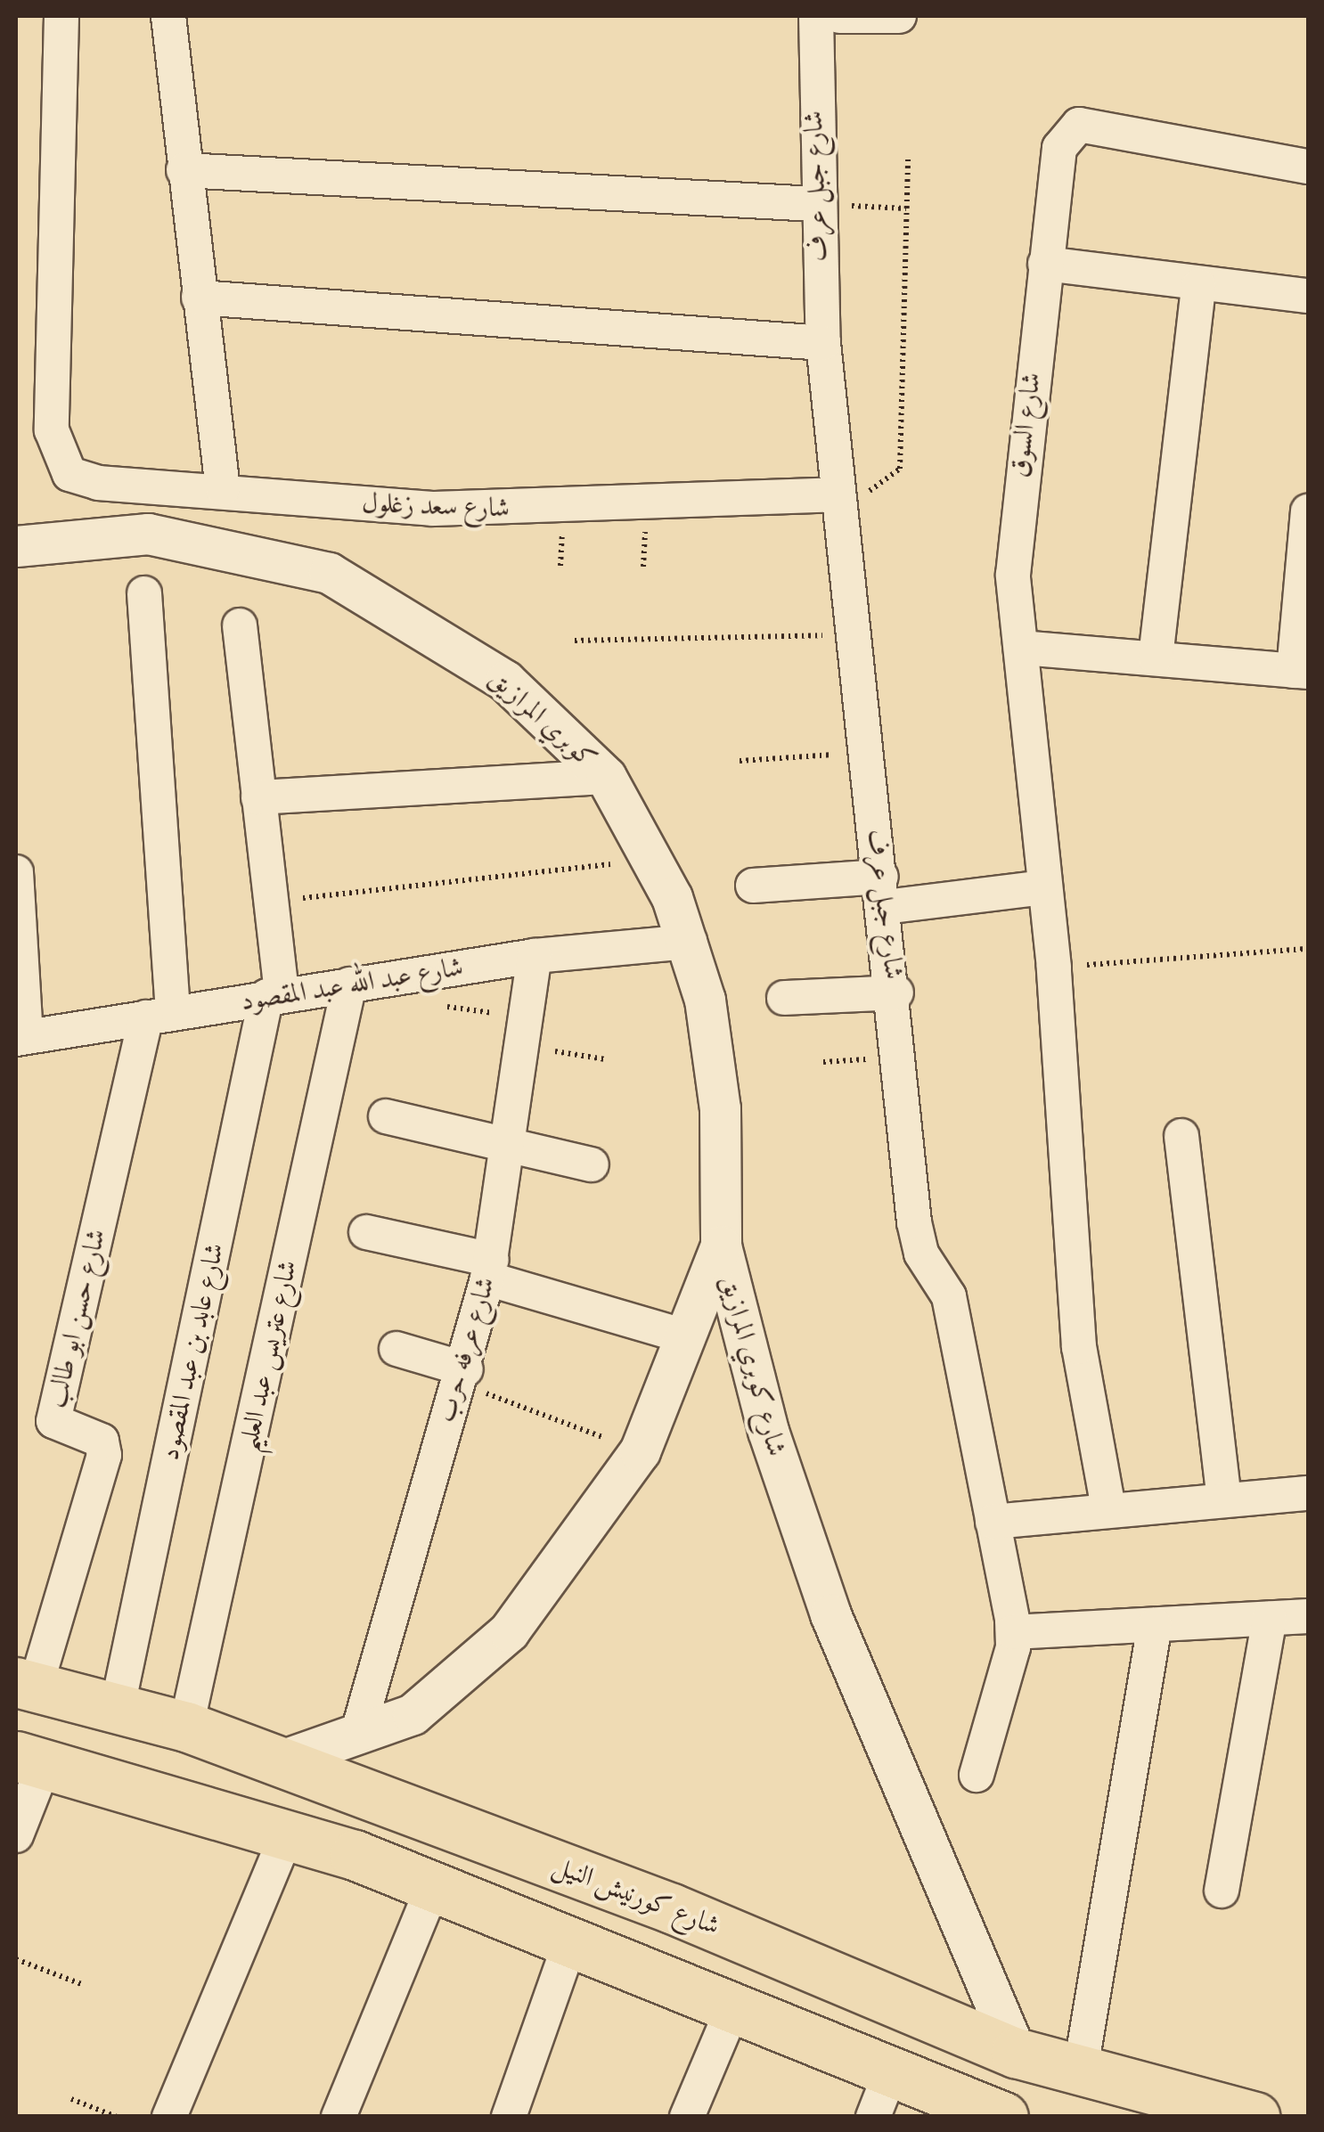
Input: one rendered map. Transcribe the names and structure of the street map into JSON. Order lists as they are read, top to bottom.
{
  "streets": {
    "highway": ["شارع كورنيش النيل"],
    "street": [
      "شارع جبل عرف",
      "شارع السوق",
      "شارع سعد زغلول",
      "كوبري المرازيق",
      "شارع عبد الله عبد المقصود",
      "شارع حسن ابو طالب",
      "شارع عرفه حرب",
      "شارع عابد بن عبد المقصود",
      "شارع عتريس عبد العليم",
      "شارع كوبري المرازيق"
    ]
  },
  "crossings": [
    ["شارع جبل عرف", "شارع سعد زغلول"],
    ["كوبري المرازيق", "شارع عبد الله عبد المقصود"],
    ["كوبري المرازيق", "شارع كوبري المرازيق"],
    ["شارع عبد الله عبد المقصود", "شارع حسن ابو طالب"],
    ["شارع عبد الله عبد المقصود", "شارع عرفه حرب"],
    ["شارع عبد الله عبد المقصود", "شارع عابد بن عبد المقصود"],
    ["شارع عبد الله عبد المقصود", "شارع عتريس عبد العليم"],
    ["شارع حسن ابو طالب", "شارع كورنيش النيل"],
    ["شارع عرفه حرب", "شارع كوبري المرازيق"],
    ["شارع عابد بن عبد المقصود", "شارع كورنيش النيل"],
    ["شارع عتريس عبد العليم", "شارع كورنيش النيل"],
    ["شارع كوبري المرازيق", "شارع كورنيش النيل"]
  ]
}
